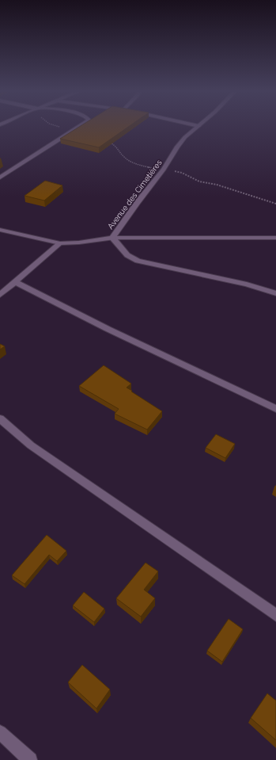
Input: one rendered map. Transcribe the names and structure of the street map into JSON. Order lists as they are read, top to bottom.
{
  "streets": {
    "street": ["Avenue des Cimetières"]
  }
}
